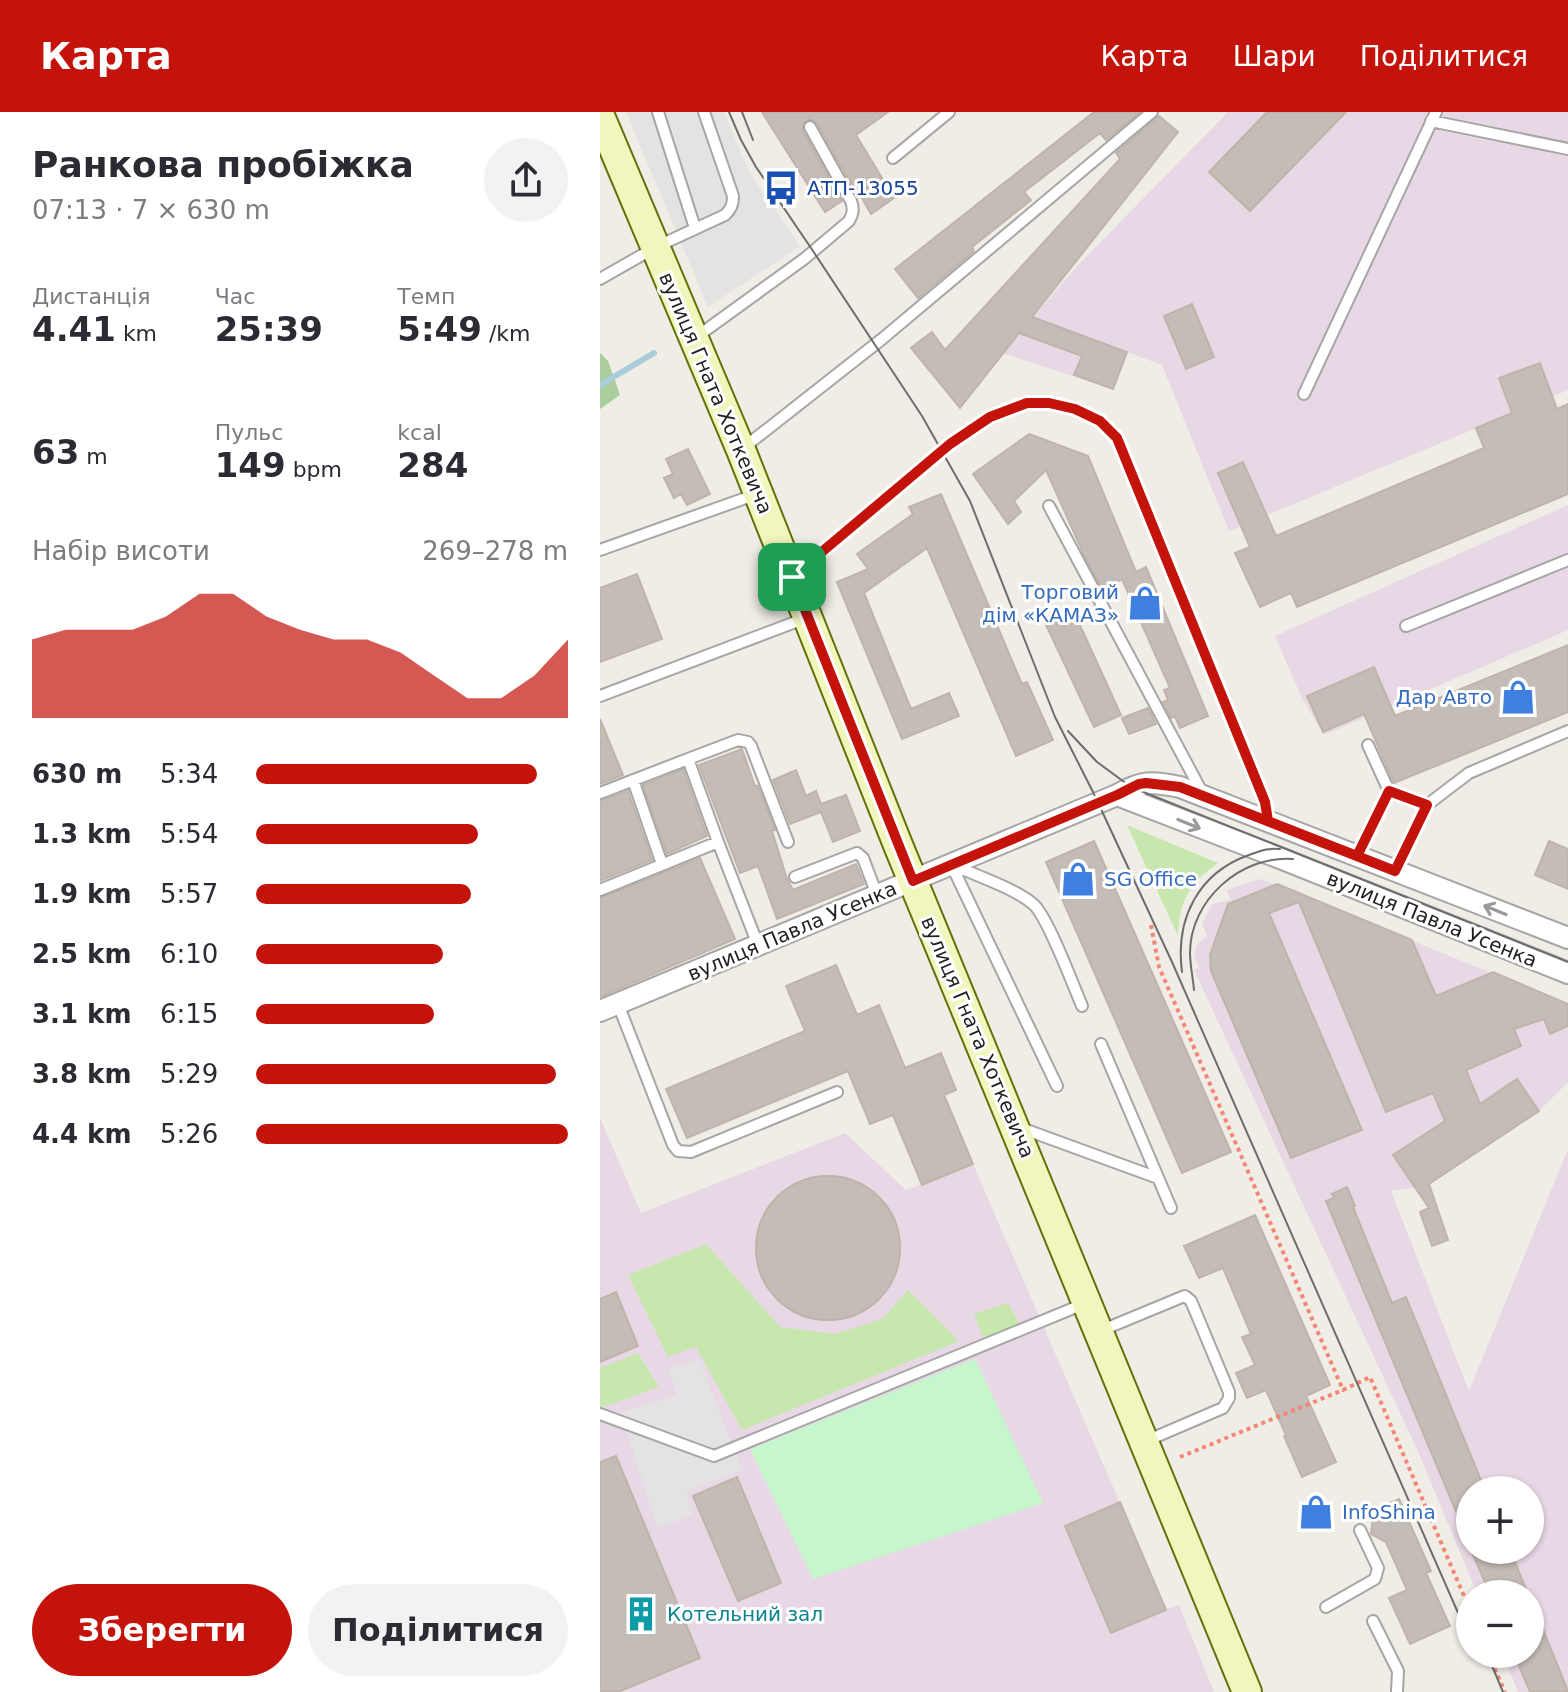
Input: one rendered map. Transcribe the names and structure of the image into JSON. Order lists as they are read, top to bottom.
{
  "streets": {
    "street": ["вулиця Гната Хоткевича", "вулиця Павла Усенка"]
  },
  "crossings": [
    ["вулиця Гната Хоткевича", "вулиця Павла Усенка"]
  ],
  "places": {
    "bus stop": ["АТП-13055"],
    "shop": [
      "Торговий дім «КАМАЗ»",
      "Дар Авто",
      "SG Office",
      "InfoShina"
    ],
    "building": ["Котельний зал"]
  },
  "page": {
    "header": "Карта",
    "nav": ["Карта", "Шари", "Поділитися"],
    "heading": ["Ранкова пробіжка", "07:13 · 7 × 630 m"],
    "stats": [
      ["Дистанція", "4.41 km"],
      ["Час", "25:39"],
      ["Темп", "5:49 /km"],
      ["63 m"],
      ["Пульс", "149 bpm"],
      ["kcal", "284"]
    ],
    "chart": ["Набір висоти", "269–278 m"],
    "list": [
      {
        "name": "630 m",
        "note": "5:34"
      },
      {
        "name": "1.3 km",
        "note": "5:54"
      },
      {
        "name": "1.9 km",
        "note": "5:57"
      },
      {
        "name": "2.5 km",
        "note": "6:10"
      },
      {
        "name": "3.1 km",
        "note": "6:15"
      },
      {
        "name": "3.8 km",
        "note": "5:29"
      },
      {
        "name": "4.4 km",
        "note": "5:26"
      }
    ],
    "map_buttons": ["+", "−"],
    "buttons": ["Зберегти", "Поділитися"]
  }
}
